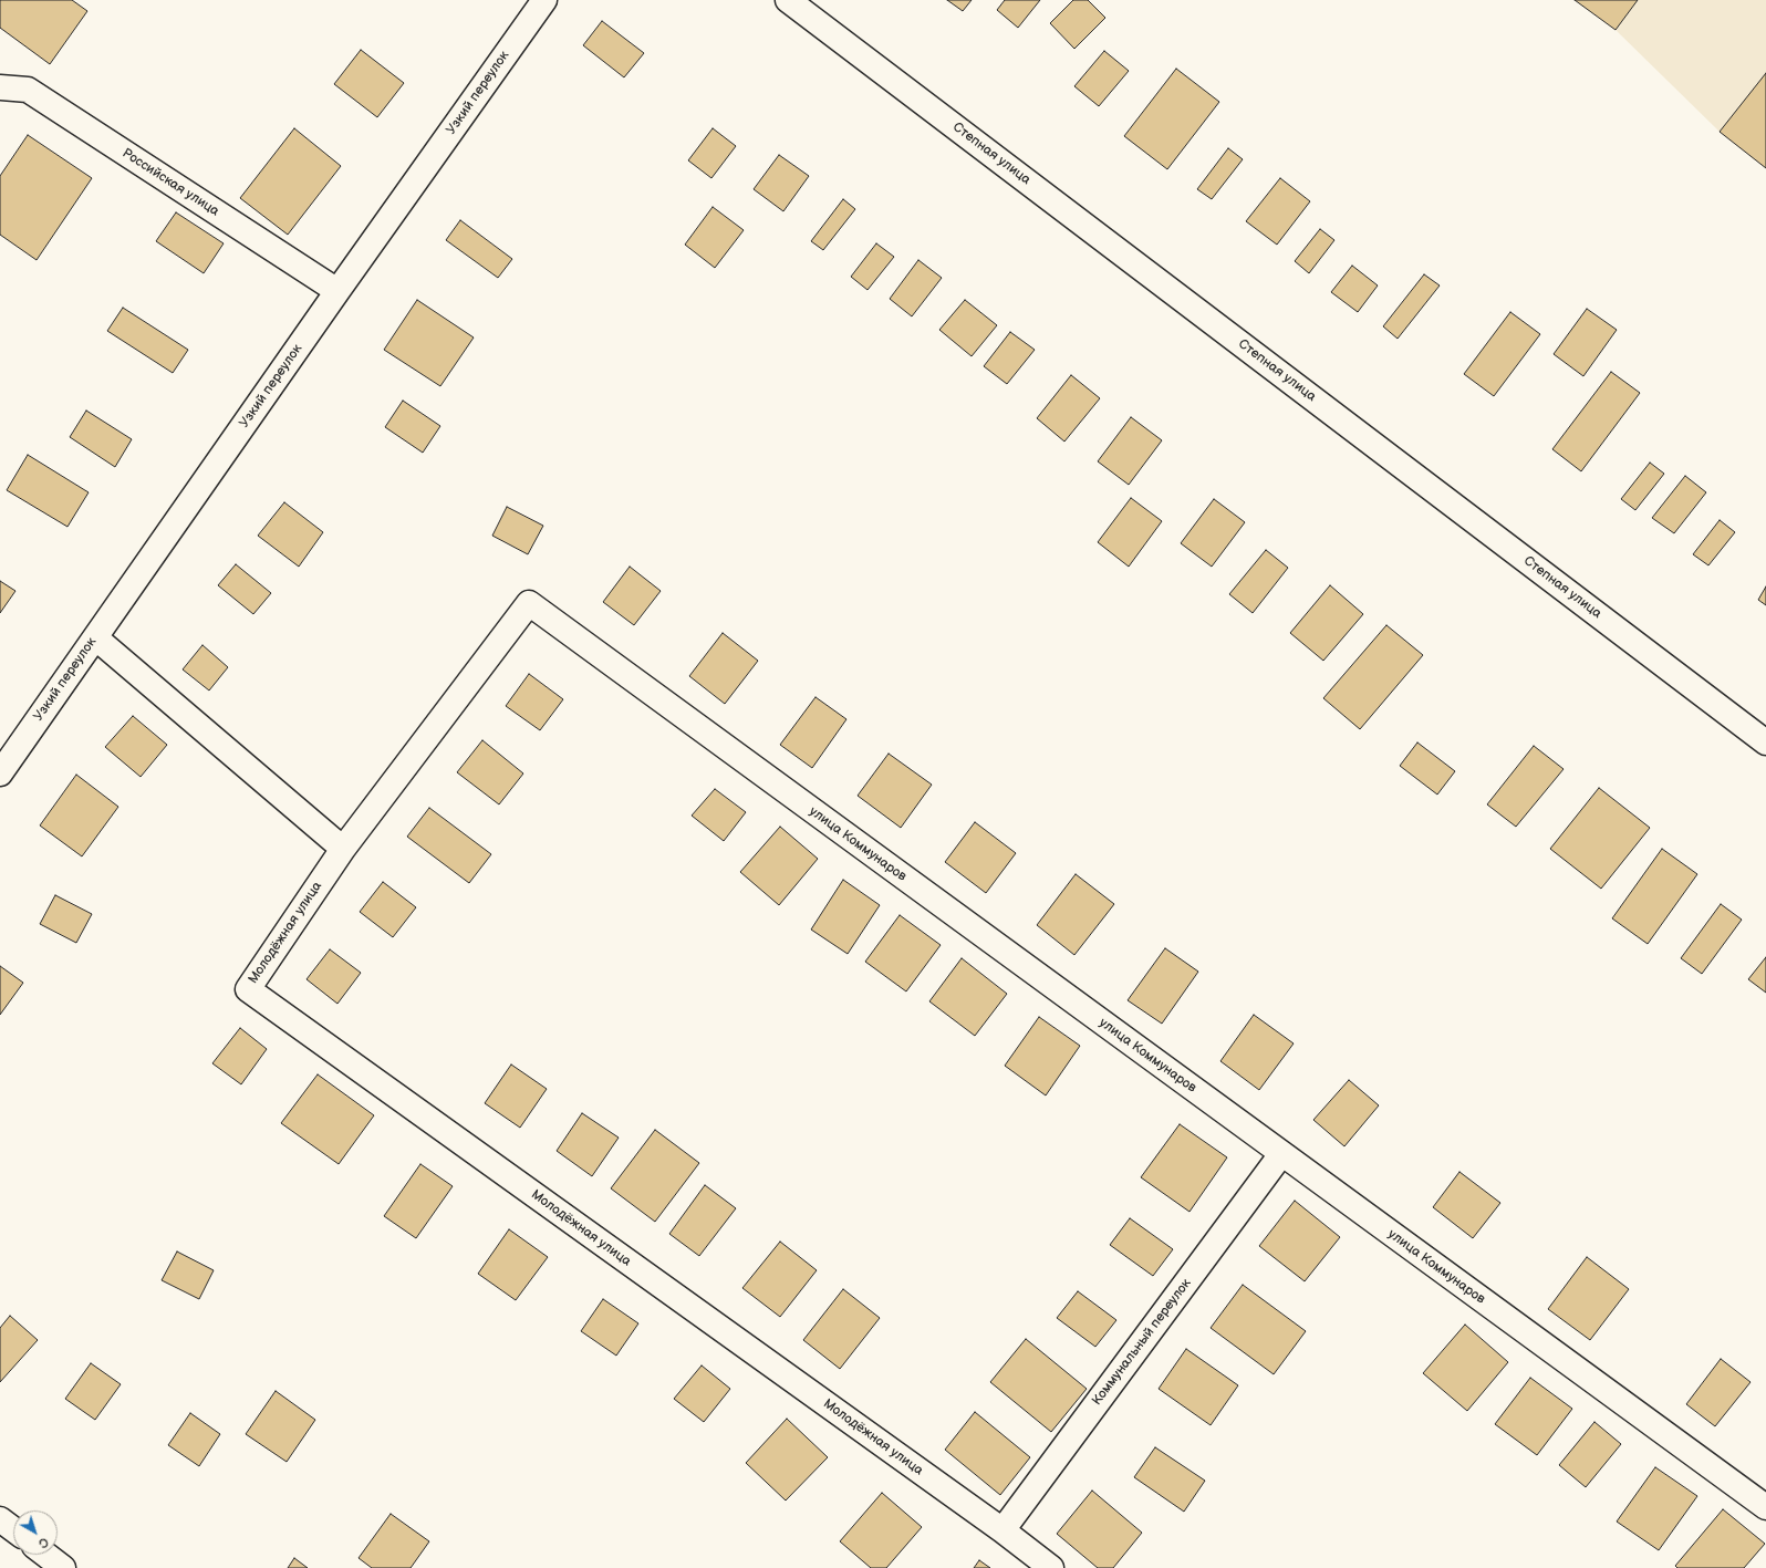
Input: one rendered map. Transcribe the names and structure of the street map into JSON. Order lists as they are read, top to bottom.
{
  "streets": {
    "street": [
      "Узкий переулок",
      "Степная улица",
      "Российская улица",
      "улица Коммунаров",
      "Молодёжная улица",
      "Коммунальный переулок"
    ]
  },
  "crossings": [
    ["Узкий переулок", "Российская улица"],
    ["улица Коммунаров", "Молодёжная улица"],
    ["улица Коммунаров", "Коммунальный переулок"],
    ["Молодёжная улица", "Коммунальный переулок"]
  ],
  "north": "bottom right"
}
